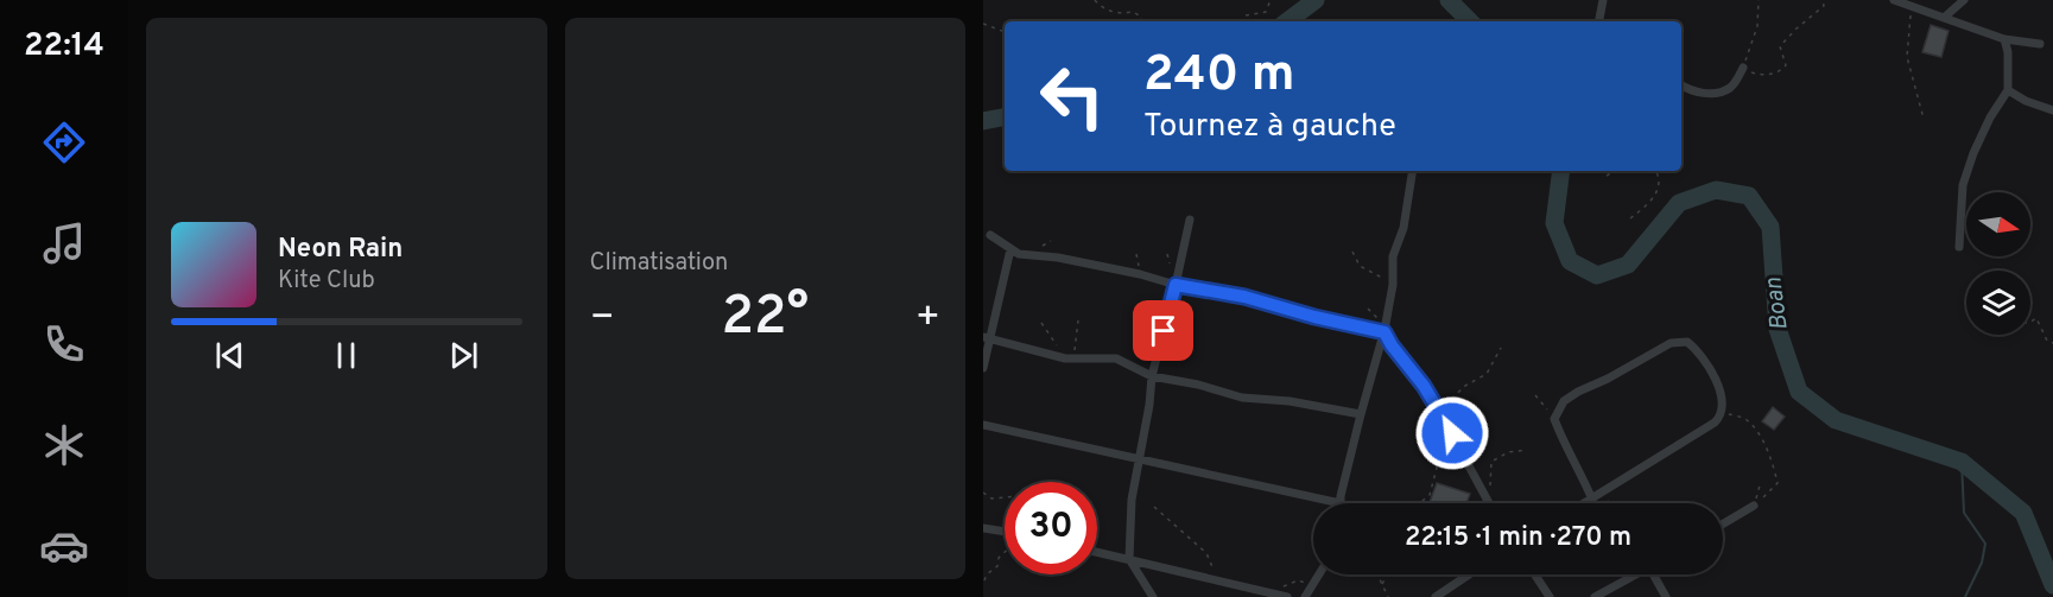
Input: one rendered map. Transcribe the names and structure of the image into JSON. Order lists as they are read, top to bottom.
{
  "water": ["Boan"],
  "north": "right",
  "page": {
    "tabs": "22:14",
    "tile": "Climatisation",
    "turn": ["240 m", "Tournez à gauche"],
    "song": ["Neon Rain", "Kite Club"],
    "heat": ["−", "22°", "+"],
    "limit": "30",
    "trip": "22:15 · 1 min · 270 m"
  }
}
